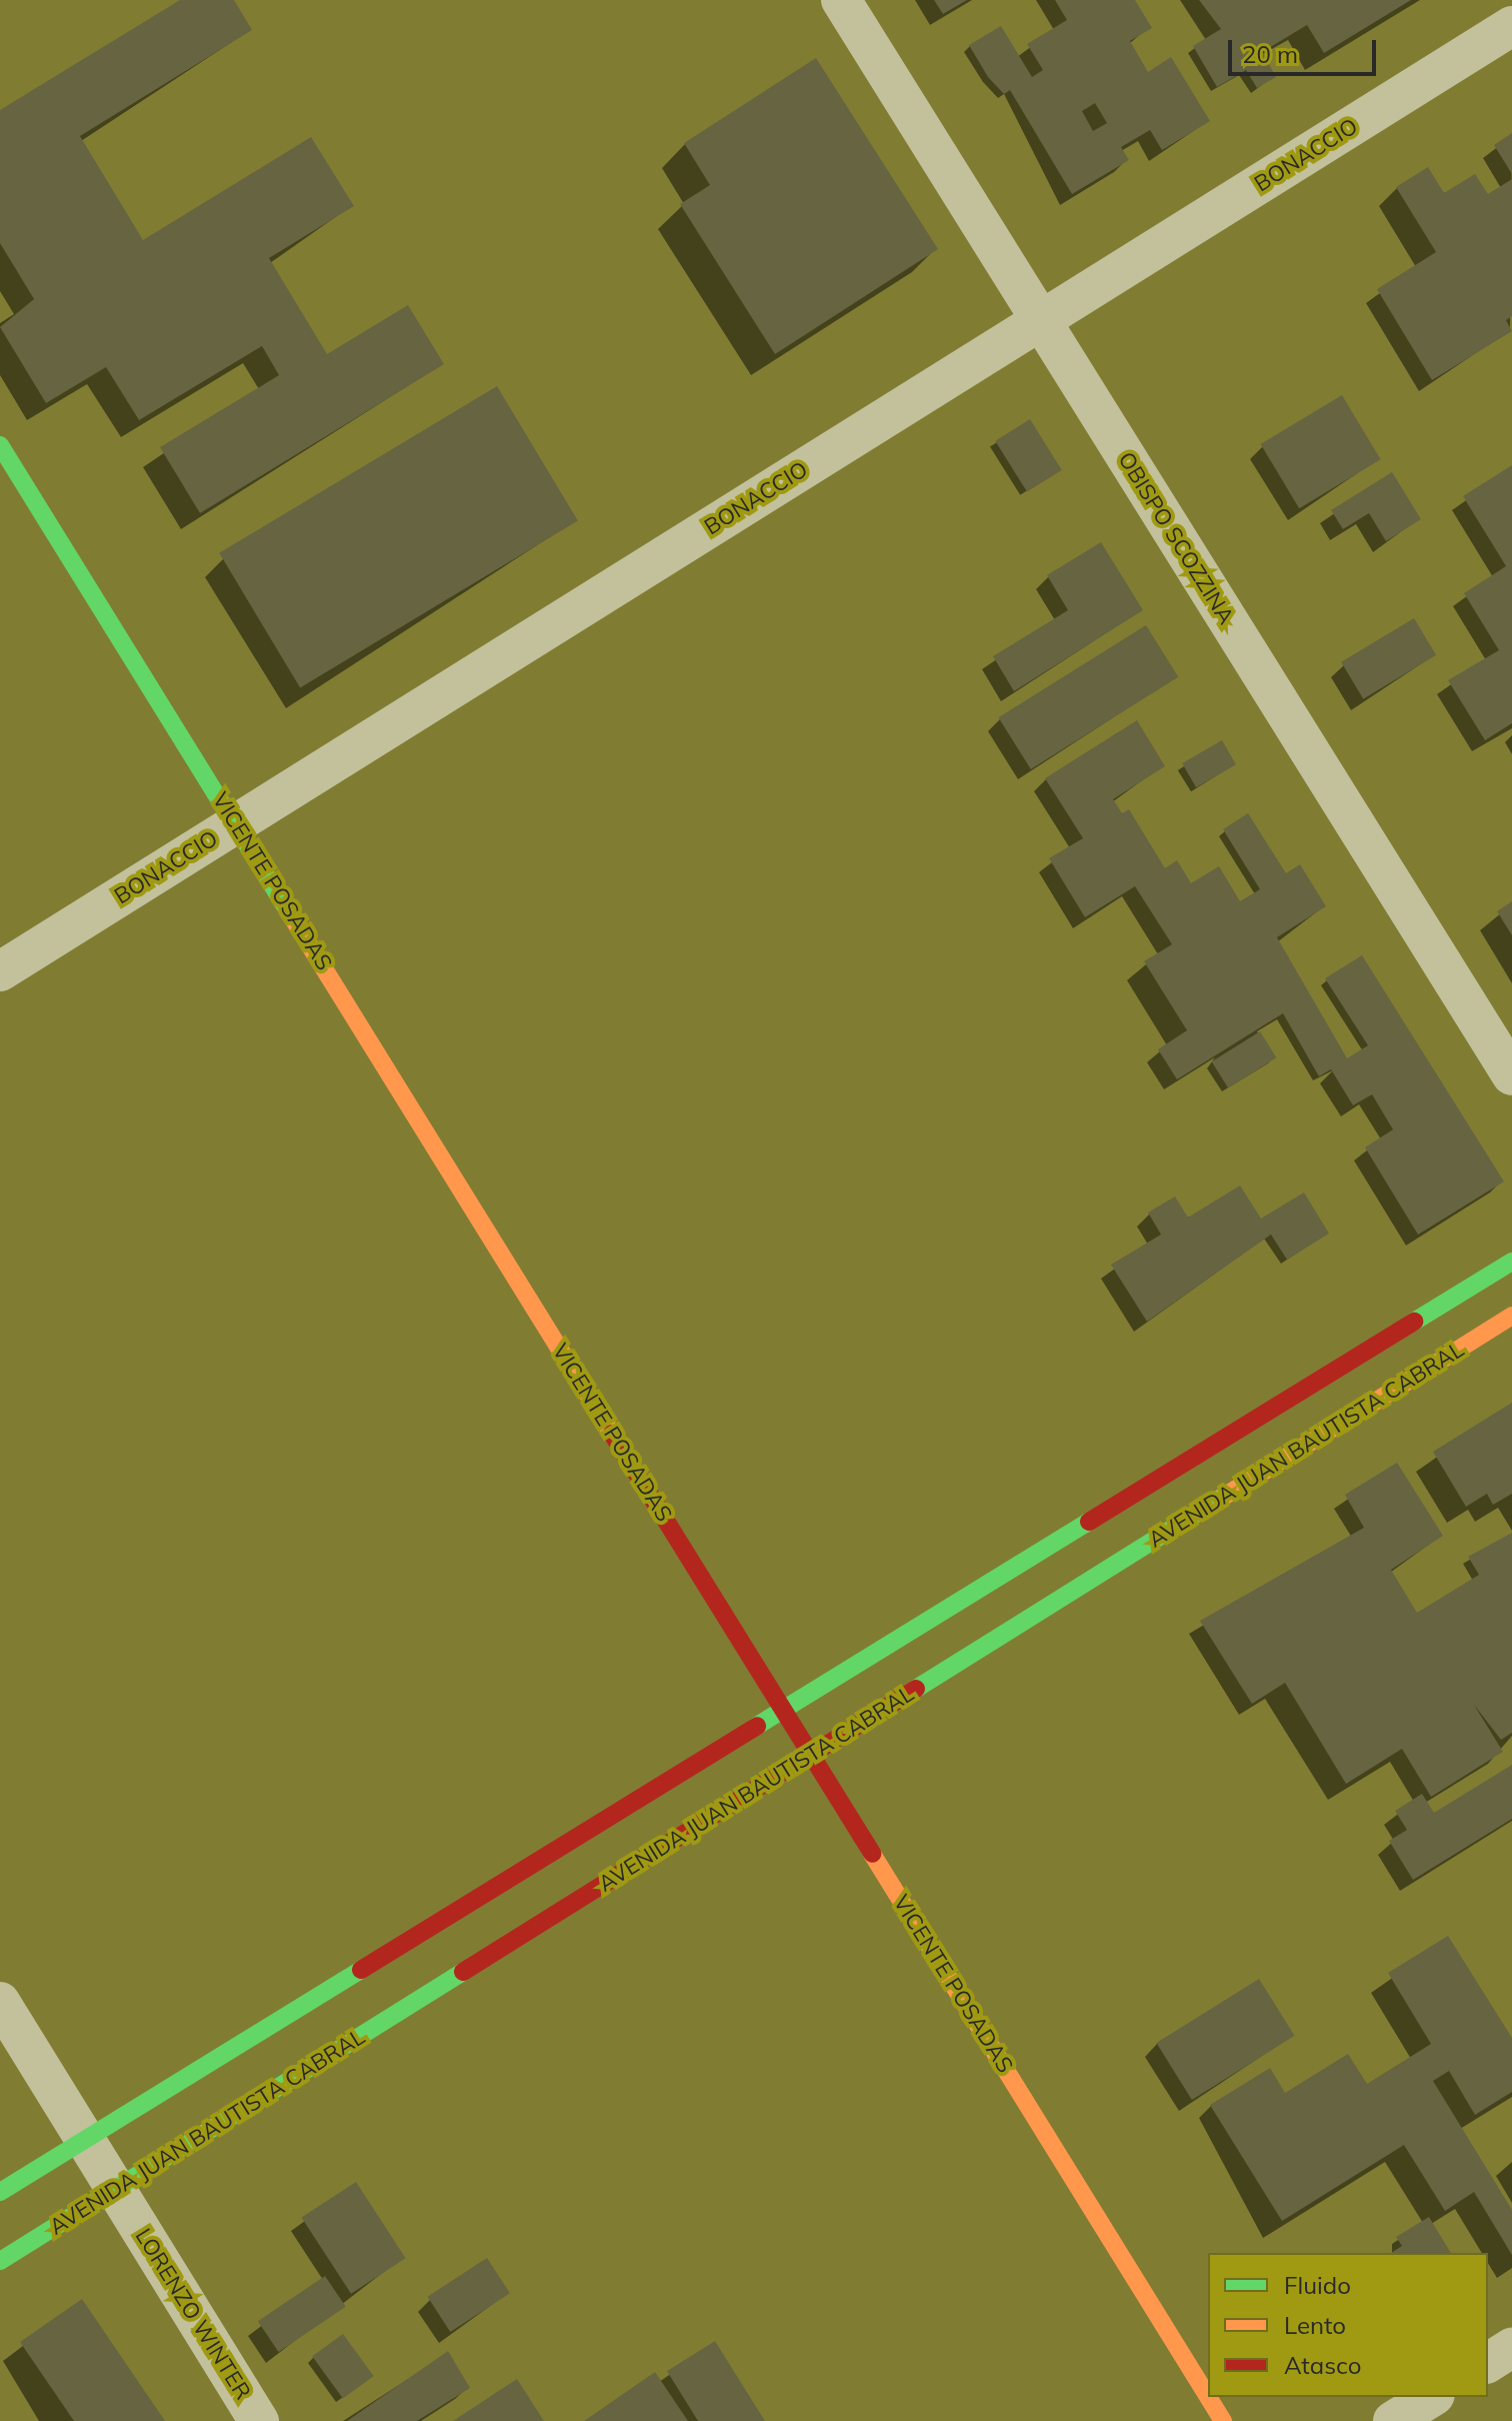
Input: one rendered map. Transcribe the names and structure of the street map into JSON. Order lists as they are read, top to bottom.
{
  "streets": {
    "main road": ["VICENTE POSADAS", "AVENIDA JUAN BAUTISTA CABRAL"],
    "street": ["BONACCIO", "OBISPO SCOZZINA", "LORENZO WINTER"]
  },
  "crossings": [
    ["BONACCIO", "OBISPO SCOZZINA"],
    ["BONACCIO", "VICENTE POSADAS"],
    ["VICENTE POSADAS", "AVENIDA JUAN BAUTISTA CABRAL"],
    ["AVENIDA JUAN BAUTISTA CABRAL", "LORENZO WINTER"]
  ],
  "legend": ["Fluido", "Lento", "Atasco"],
  "scale_bar": "20 m"
}
